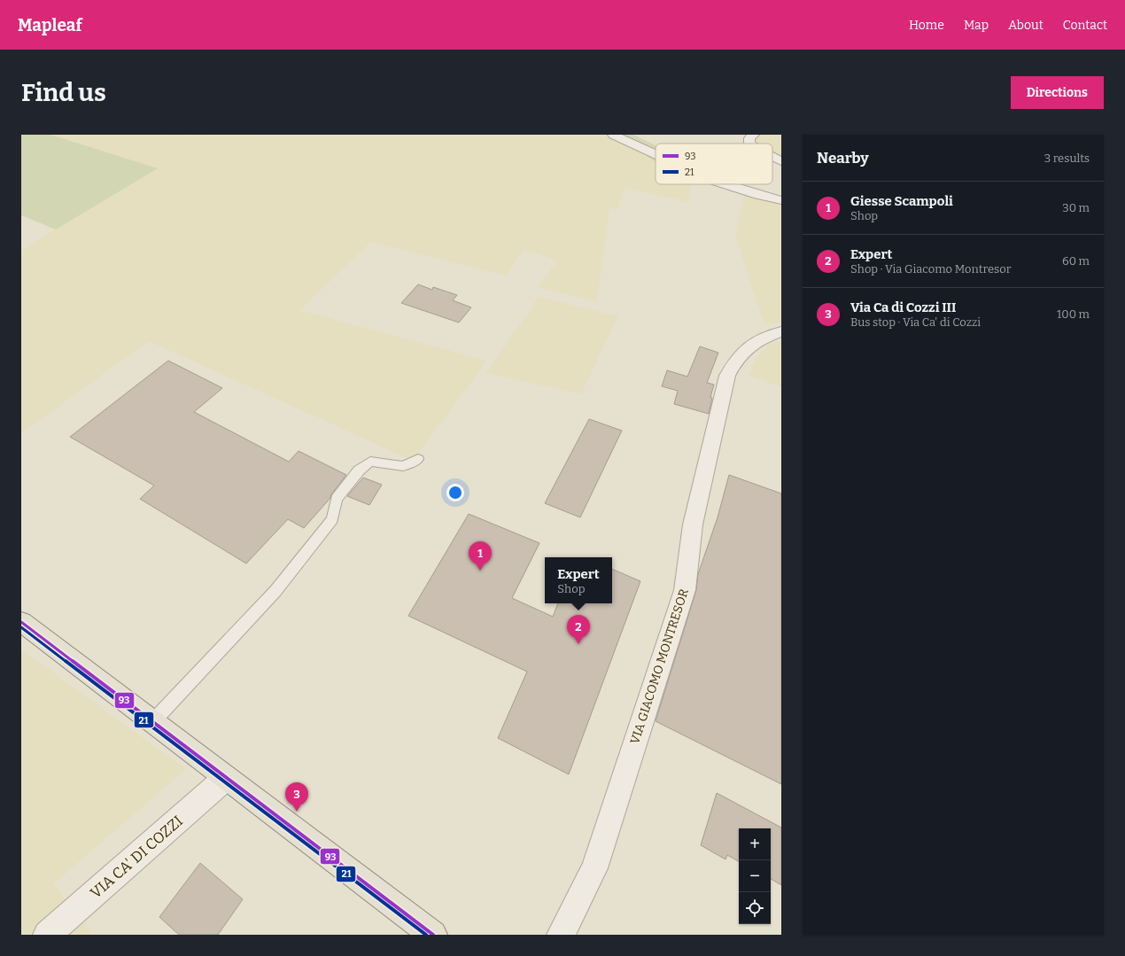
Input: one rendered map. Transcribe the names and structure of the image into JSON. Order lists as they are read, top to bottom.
{
  "streets": {
    "street": ["VIA GIACOMO MONTRESOR", "VIA CA' DI COZZI"]
  },
  "lines": ["transit line 93", "transit line 21"],
  "legend": ["93", "21"],
  "page": {
    "header": "Mapleaf",
    "nav": [
      "Home",
      "Map",
      "About",
      "Contact"
    ],
    "buttons": "Directions",
    "title": "Find us",
    "heading": ["Nearby", "3 results"],
    "list": [
      {
        "mark": "1",
        "name": "Giesse Scampoli",
        "note": "Shop",
        "value": "30 m"
      },
      {
        "mark": "2",
        "name": "Expert",
        "note": "Shop · Via Giacomo Montresor",
        "value": "60 m"
      },
      {
        "mark": "3",
        "name": "Via Ca di Cozzi III",
        "note": "Bus stop · Via Ca' di Cozzi",
        "value": "100 m"
      }
    ],
    "pins": ["1", "2", "3"],
    "popup": ["Expert", "Shop"],
    "map_buttons": ["+", "−"]
  }
}
